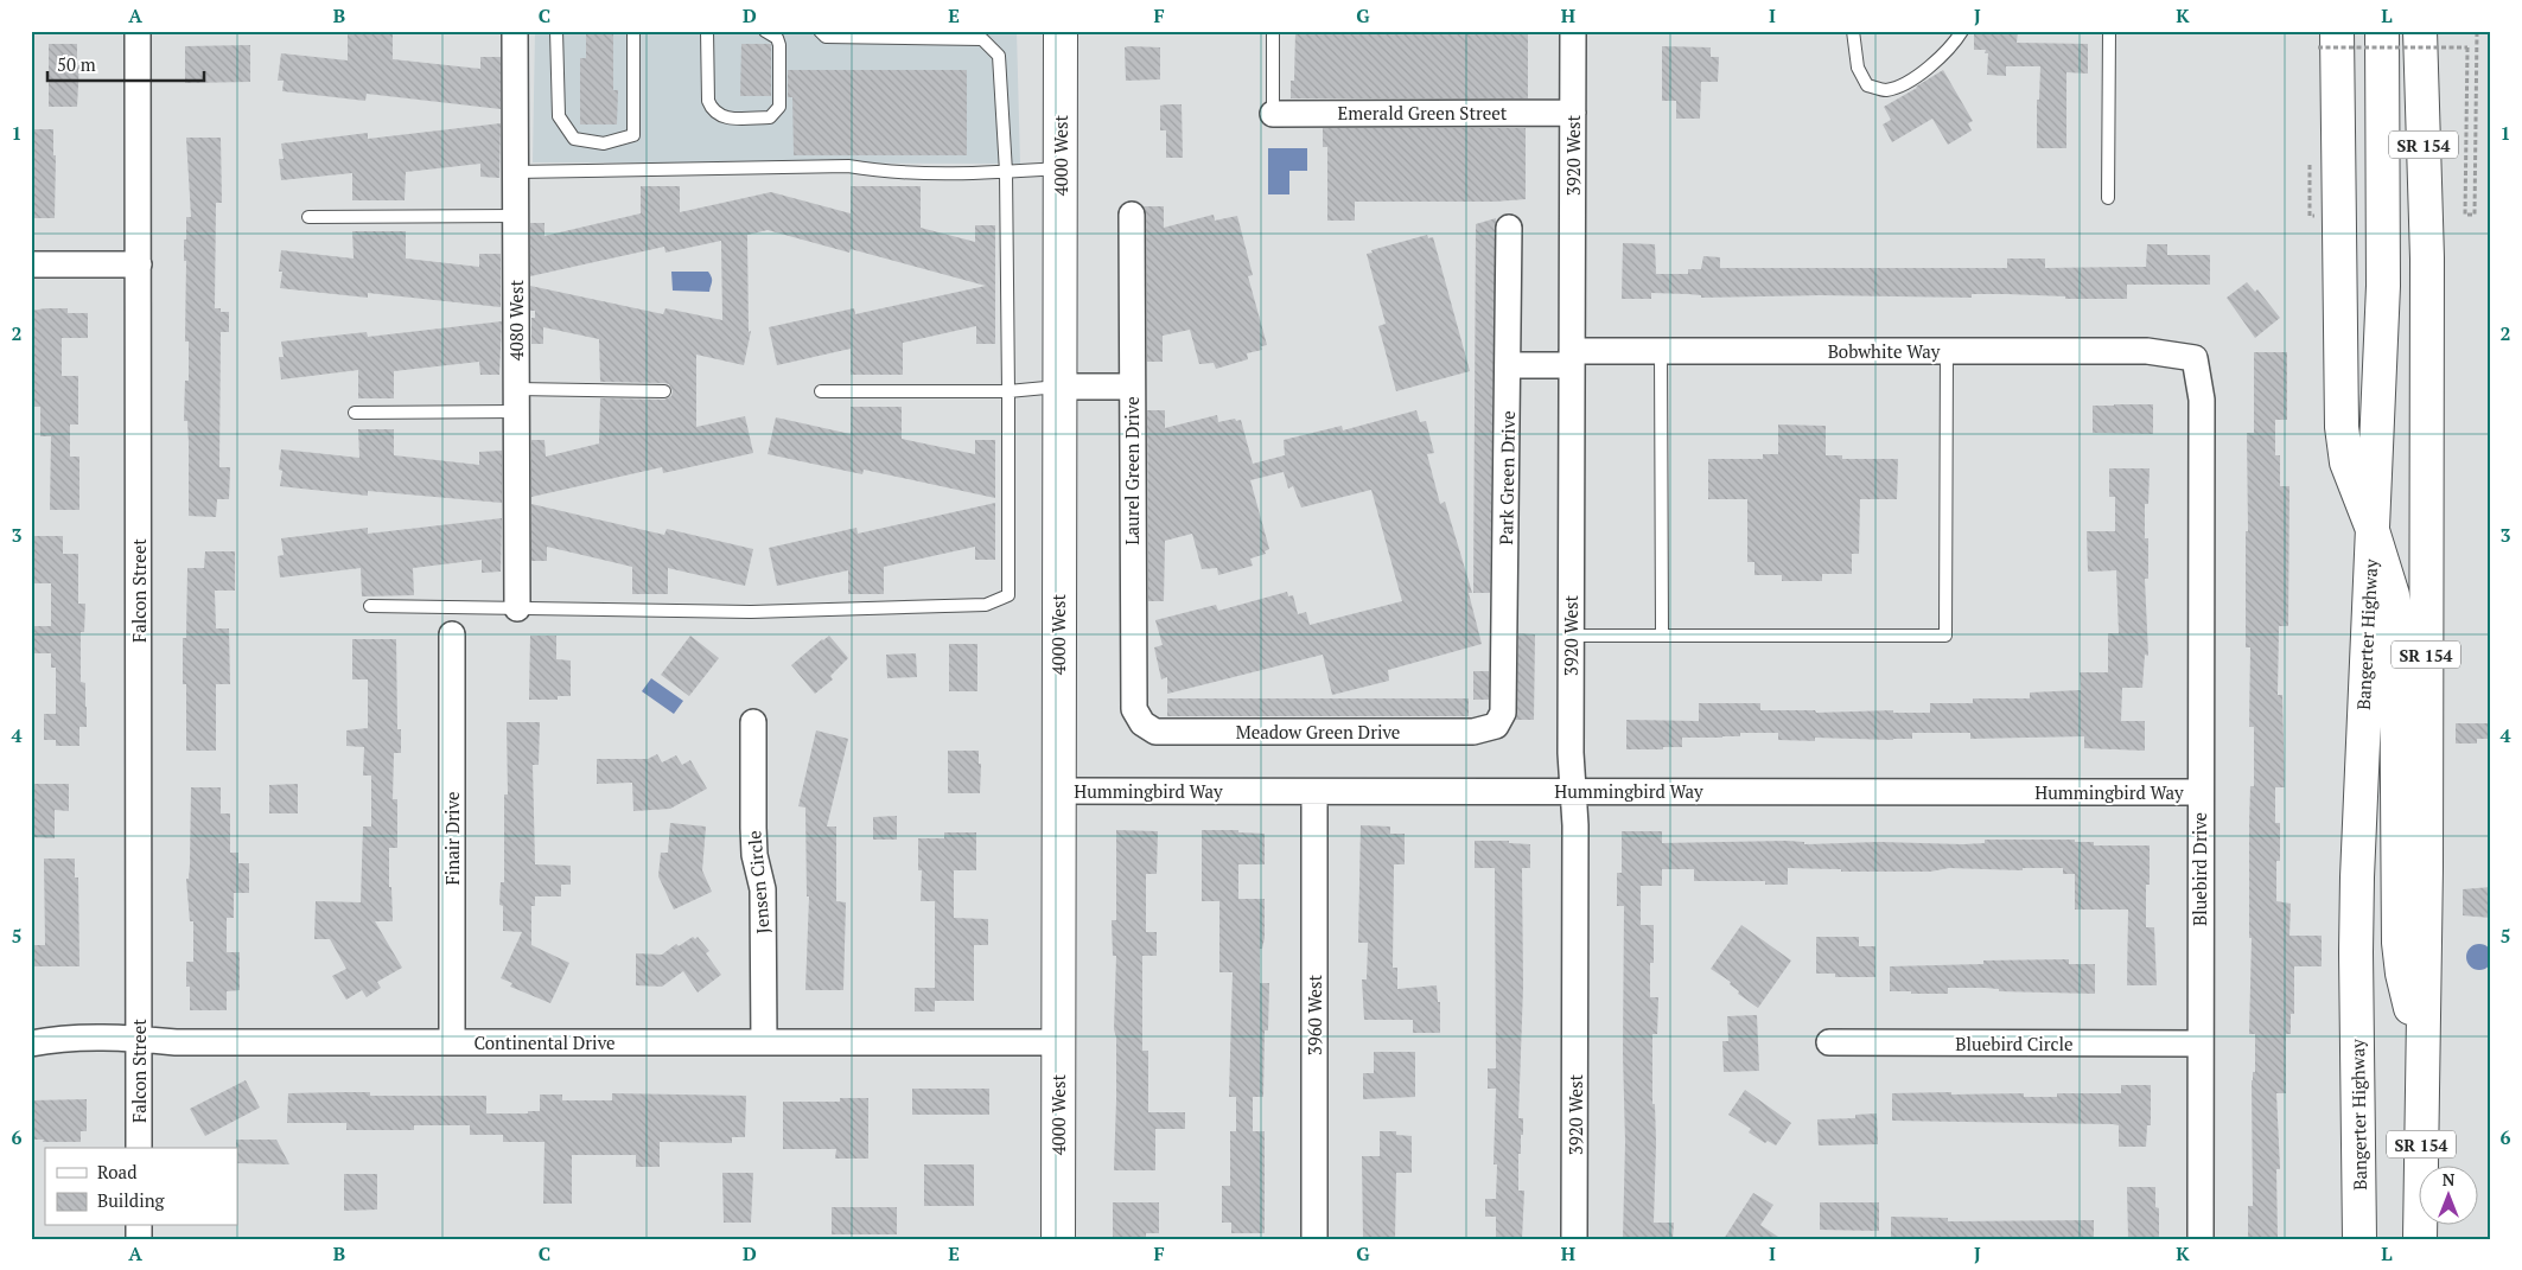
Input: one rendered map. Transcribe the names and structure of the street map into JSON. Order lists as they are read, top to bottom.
{
  "streets": {
    "main road": ["SR 154", "4000 West", "Bangerter Highway"],
    "street": [
      "Emerald Green Street",
      "3920 West",
      "4080 West",
      "Bobwhite Way",
      "Laurel Green Drive",
      "Park Green Drive",
      "Falcon Street",
      "Meadow Green Drive",
      "Hummingbird Way",
      "Finair Drive",
      "Bluebird Drive",
      "Jensen Circle",
      "3960 West",
      "Continental Drive",
      "Bluebird Circle"
    ]
  },
  "crossings": [
    ["Emerald Green Street", "3920 West"],
    ["4000 West", "Hummingbird Way"],
    ["4000 West", "Continental Drive"],
    ["3920 West", "Bobwhite Way"],
    ["3920 West", "Hummingbird Way"],
    ["Bobwhite Way", "Park Green Drive"],
    ["Bobwhite Way", "Bluebird Drive"],
    ["Laurel Green Drive", "Meadow Green Drive"],
    ["Park Green Drive", "Meadow Green Drive"],
    ["Falcon Street", "Continental Drive"],
    ["Hummingbird Way", "Bluebird Drive"],
    ["Hummingbird Way", "3960 West"],
    ["Finair Drive", "Continental Drive"],
    ["Bluebird Drive", "Bluebird Circle"],
    ["Jensen Circle", "Continental Drive"]
  ],
  "legend": ["Road", "Building"],
  "scale_bar": "50 m",
  "north": "top",
  "grid": {
    "columns": [
      "A",
      "B",
      "C",
      "D",
      "E",
      "F",
      "G",
      "H",
      "I",
      "J",
      "K",
      "L"
    ],
    "rows": [
      "1",
      "2",
      "3",
      "4",
      "5",
      "6"
    ]
  }
}
